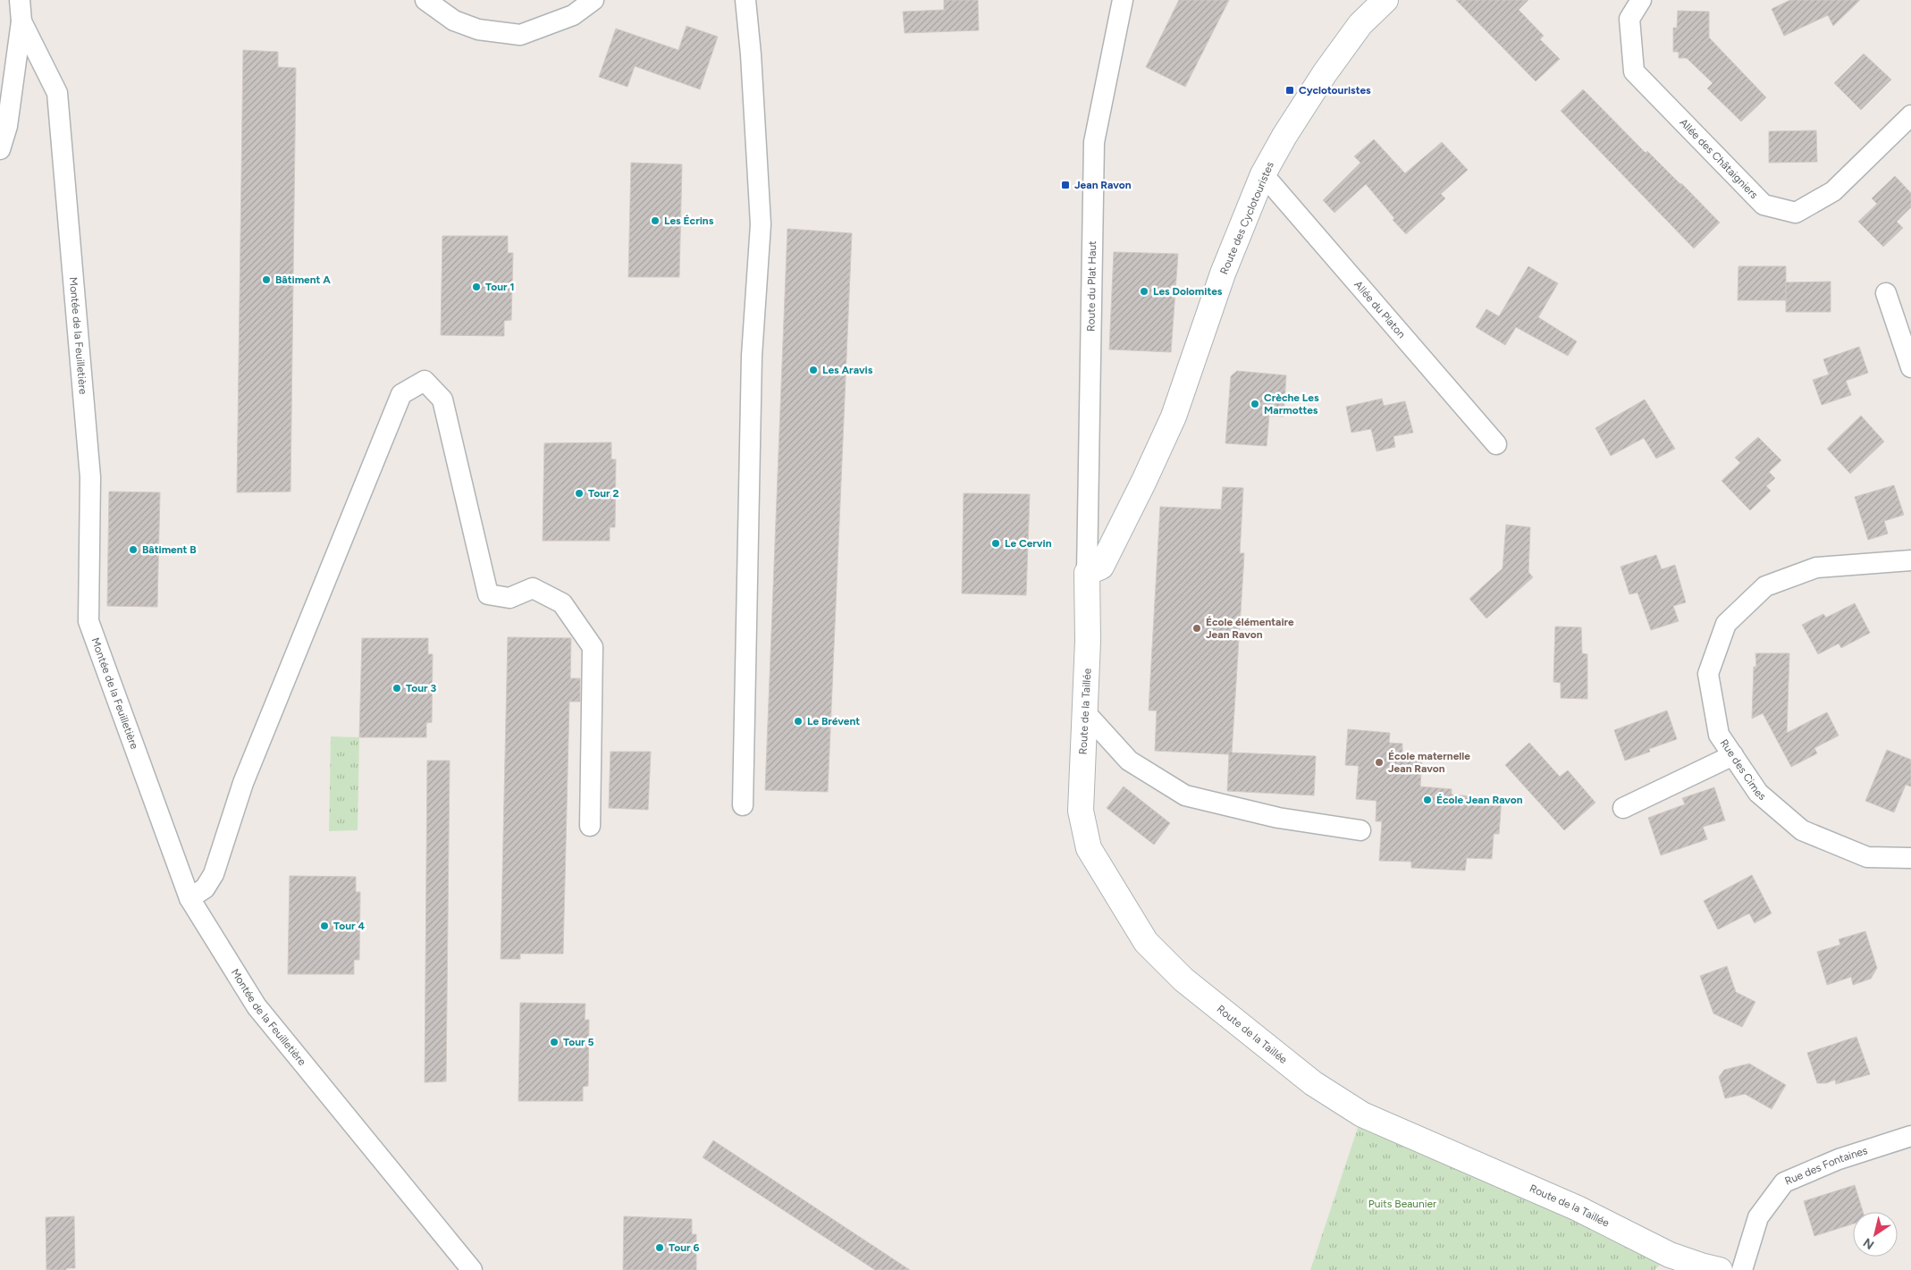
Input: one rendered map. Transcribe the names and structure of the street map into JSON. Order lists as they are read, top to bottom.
{
  "streets": {
    "street": [
      "Allée des Châtaigniers",
      "Route des Cyclotouristes",
      "Route du Plat Haut",
      "Allée du Platon",
      "Montée de la Feuilletière",
      "Route de la Taillée",
      "Rue des Cimes",
      "Rue des Fontaines"
    ]
  },
  "crossings": [
    ["Route des Cyclotouristes", "Route du Plat Haut"],
    ["Route des Cyclotouristes", "Allée du Platon"],
    ["Route des Cyclotouristes", "Route de la Taillée"],
    ["Route du Plat Haut", "Route de la Taillée"]
  ],
  "parks": ["Puits Beaunier"],
  "places": {
    "transit": ["Cyclotouristes", "Jean Ravon"],
    "other": [
      "Les Écrins",
      "Bâtiment A",
      "Tour 1",
      "Les Dolomites",
      "Les Aravis",
      "Crèche Les Marmottes",
      "Tour 2",
      "Le Cervin",
      "Bâtiment B",
      "École élémentaire Jean Ravon",
      "Tour 3",
      "Le Brévent",
      "École maternelle Jean Ravon",
      "École Jean Ravon",
      "Tour 4",
      "Tour 5",
      "Tour 6"
    ]
  },
  "north": "bottom left"
}
